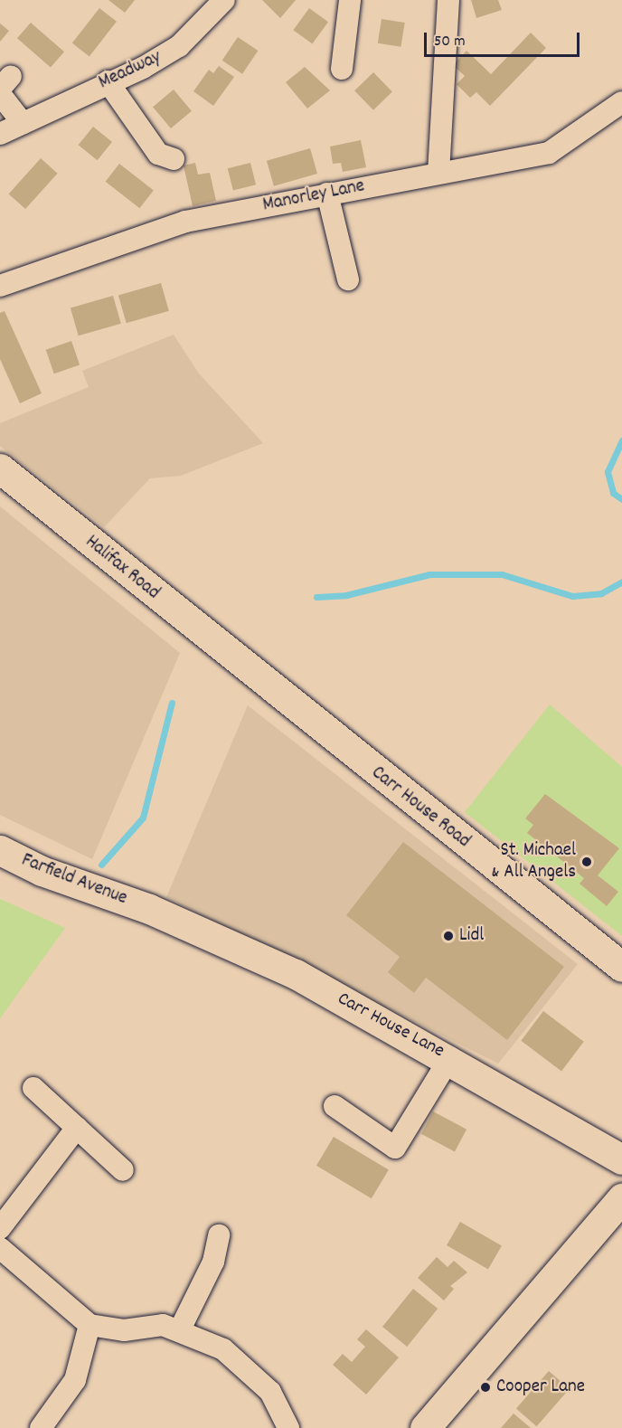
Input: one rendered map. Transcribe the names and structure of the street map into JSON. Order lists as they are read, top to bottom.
{
  "streets": {
    "main road": [
      "Halifax Road",
      "Carr House Road",
      "Farfield Avenue",
      "Carr House Lane"
    ],
    "street": ["Meadway", "Manorley Lane"]
  },
  "crossings": [
    ["Halifax Road", "Carr House Road"],
    ["Farfield Avenue", "Carr House Lane"]
  ],
  "places": ["St. Michael & All Angels", "Lidl", "Cooper Lane"],
  "scale_bar": "50 m"
}
